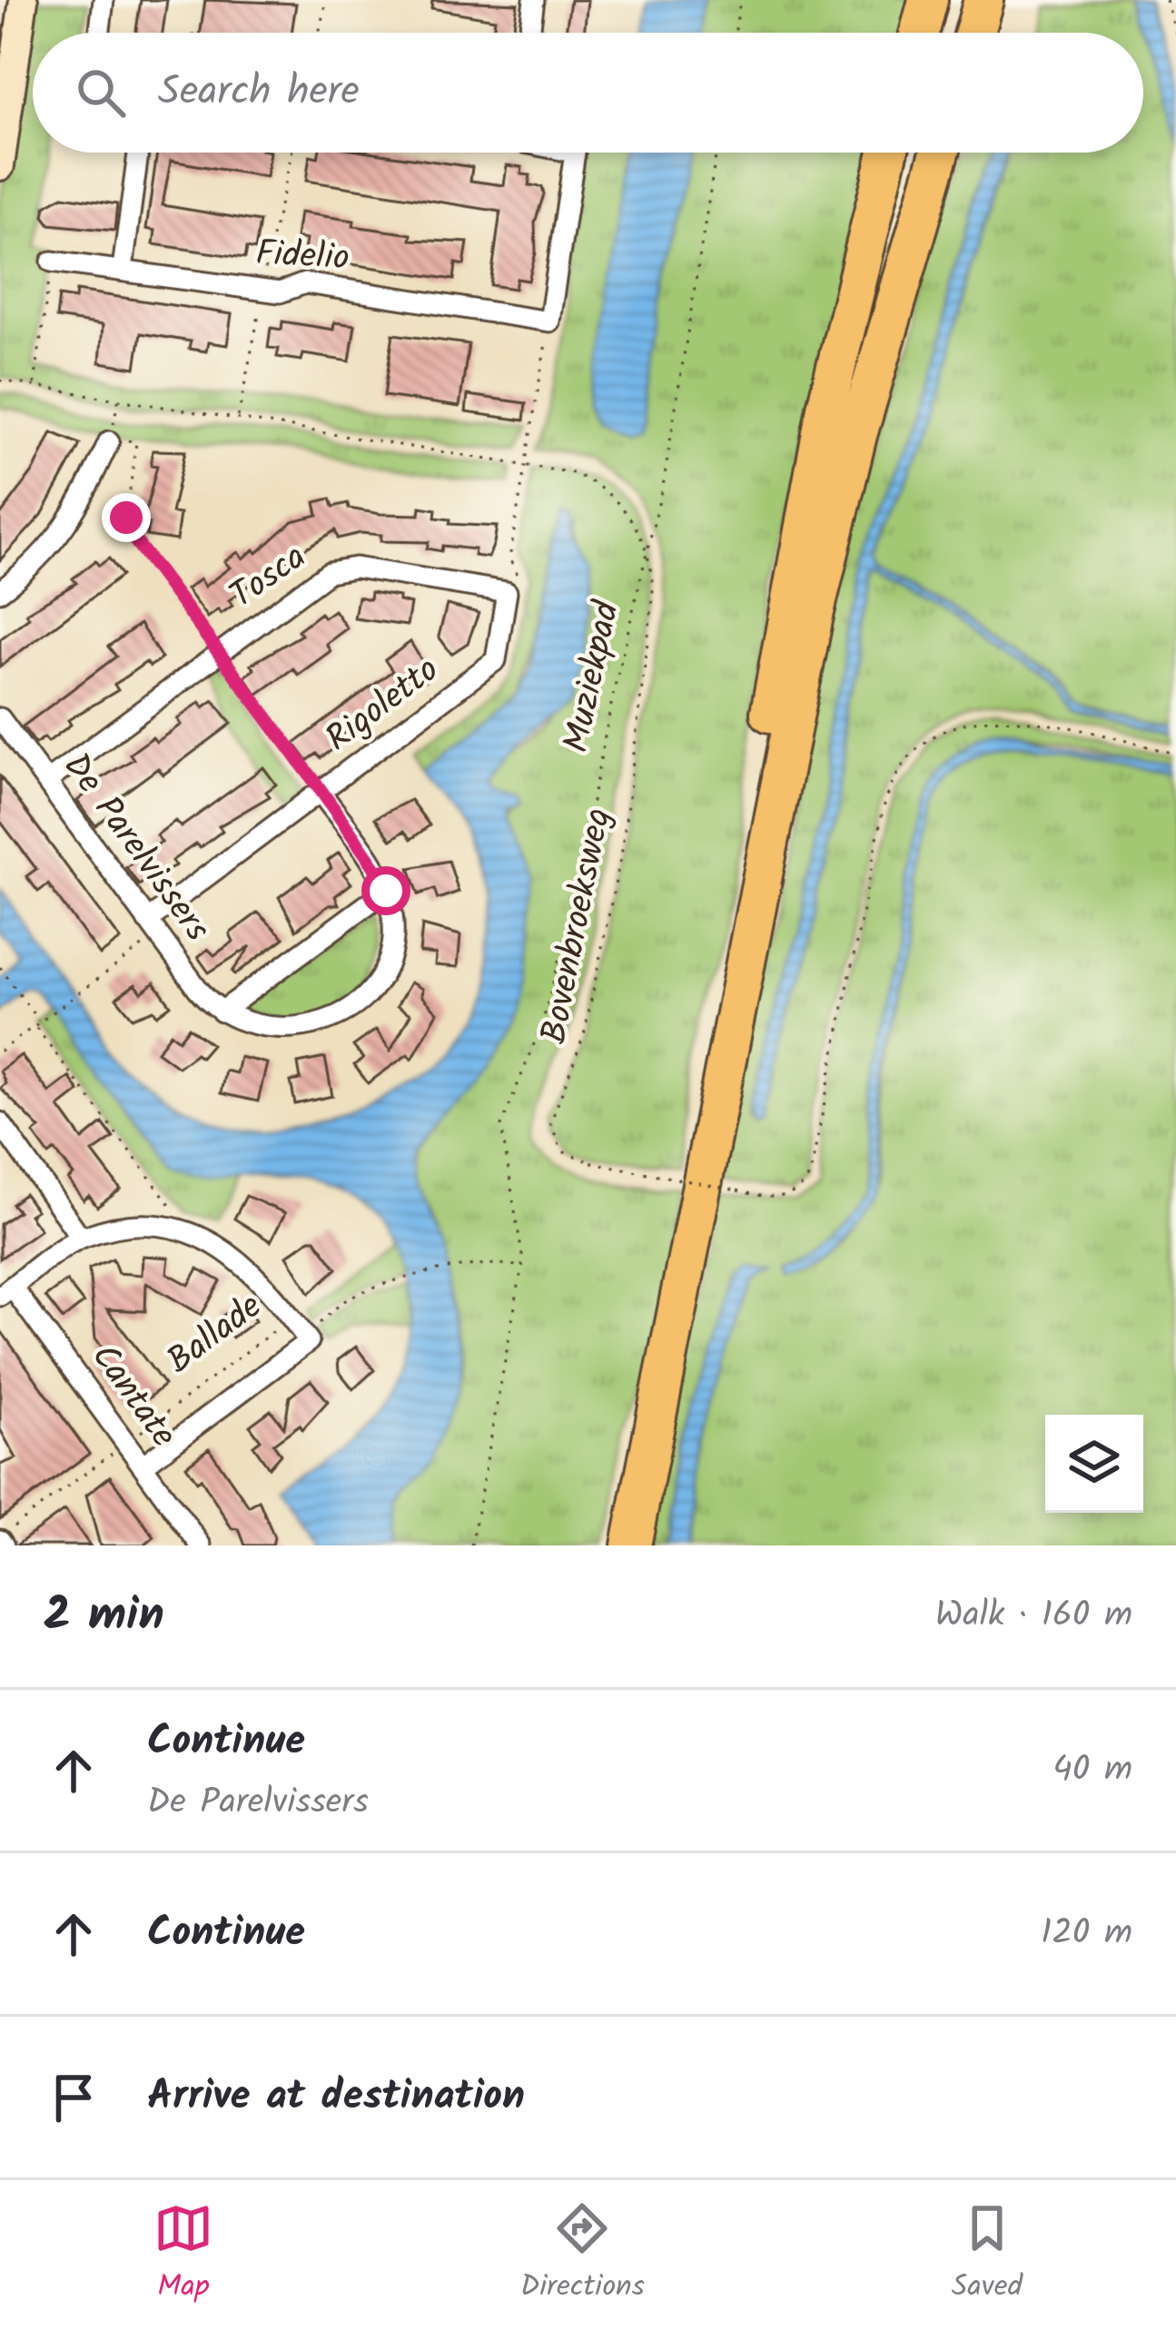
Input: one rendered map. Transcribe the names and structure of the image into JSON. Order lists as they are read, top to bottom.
{
  "streets": {
    "street": [
      "Fidelio",
      "Tosca",
      "Rigoletto",
      "De Parelvissers",
      "Ballade",
      "Cantate"
    ],
    "path": ["Muziekpad", "Bovenbroeksweg"]
  },
  "crossings": [
    ["Tosca", "Rigoletto"],
    ["Tosca", "De Parelvissers"],
    ["Muziekpad", "Bovenbroeksweg"],
    ["Rigoletto", "De Parelvissers"],
    ["Ballade", "Cantate"]
  ],
  "page": {
    "search": "Search here",
    "heading": ["2 min", "Walk · 160 m"],
    "list": [
      ["Continue", "De Parelvissers", "40 m"],
      ["Continue", "120 m"],
      "Arrive at destination"
    ],
    "nav": ["Map", "Directions", "Saved"]
  }
}
